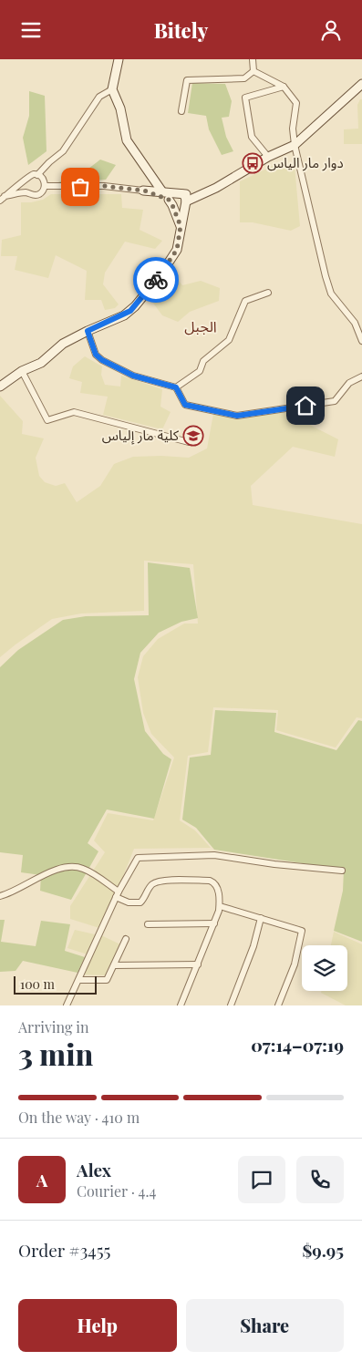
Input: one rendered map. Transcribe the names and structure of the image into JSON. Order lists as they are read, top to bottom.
{
  "districts": ["الجبل"],
  "places": {
    "bus stop": ["دوار مار الياس"],
    "school or university": ["كلية مار إلياس"]
  },
  "scale_bar": "100 m",
  "page": {
    "header": "Bitely",
    "scale": "100 m",
    "heading": ["3 min", "Arriving in", "07:14–07:19"],
    "panel": [
      "Alex",
      "Courier · 4.4",
      "Order #3455",
      "$9.95"
    ],
    "bar": "On the way · 410 m",
    "round": "A",
    "buttons": ["Help", "Share"]
  }
}
